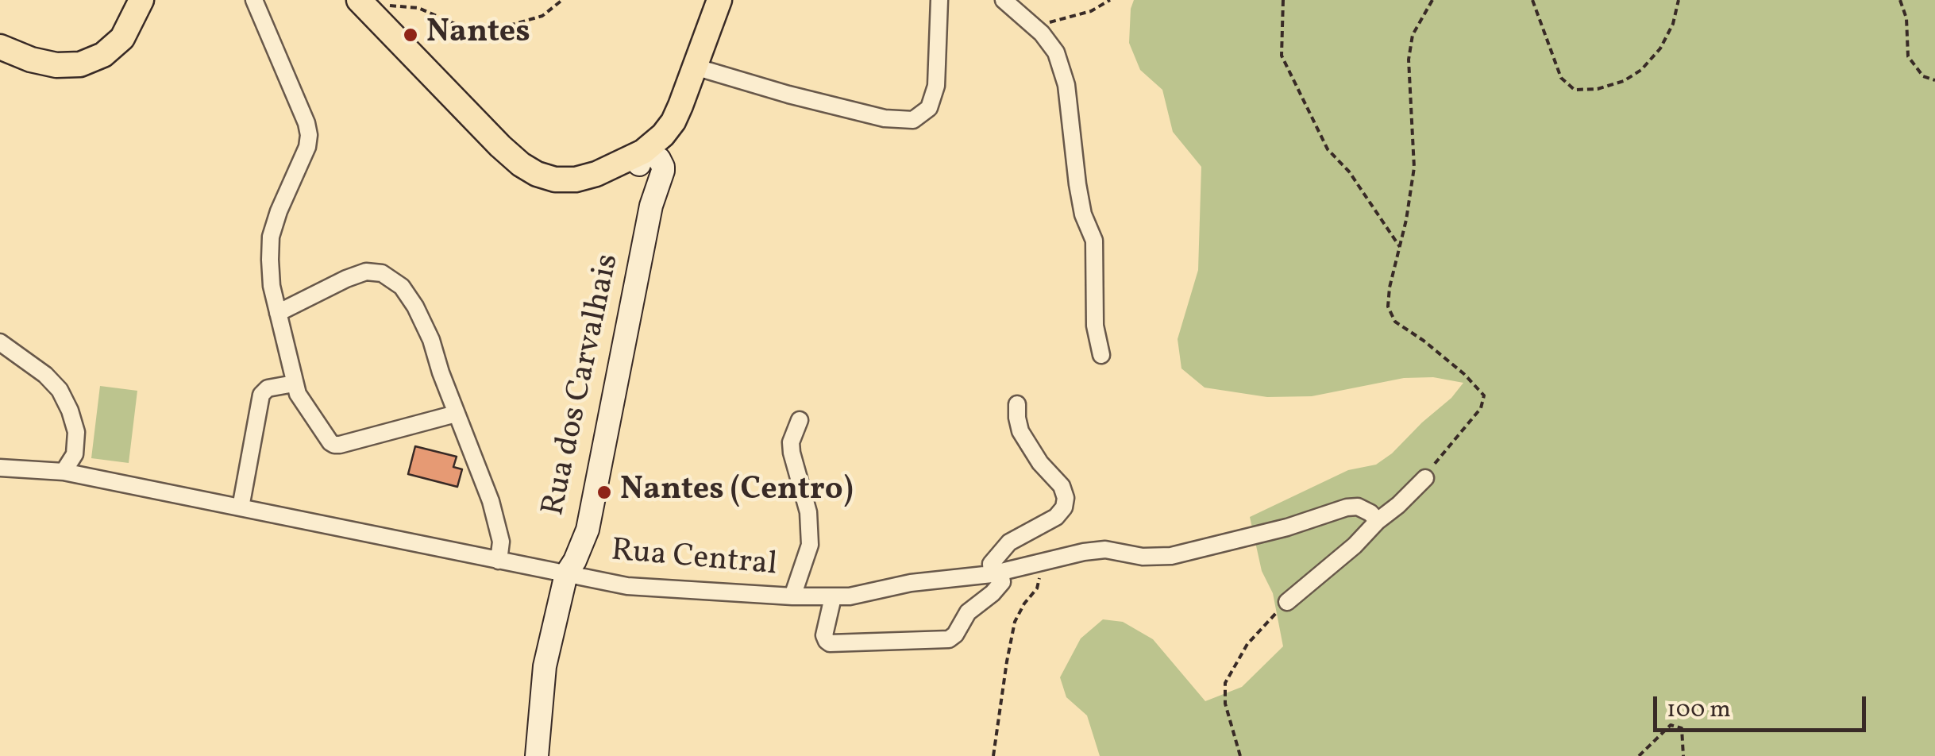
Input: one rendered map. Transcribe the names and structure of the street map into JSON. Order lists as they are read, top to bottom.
{
  "streets": {
    "main road": ["Rua dos Carvalhais"],
    "street": ["Rua Central"]
  },
  "crossings": [
    ["Rua dos Carvalhais", "Rua Central"]
  ],
  "places": ["Nantes", "Nantes (Centro)"],
  "scale_bar": "100 m"
}
